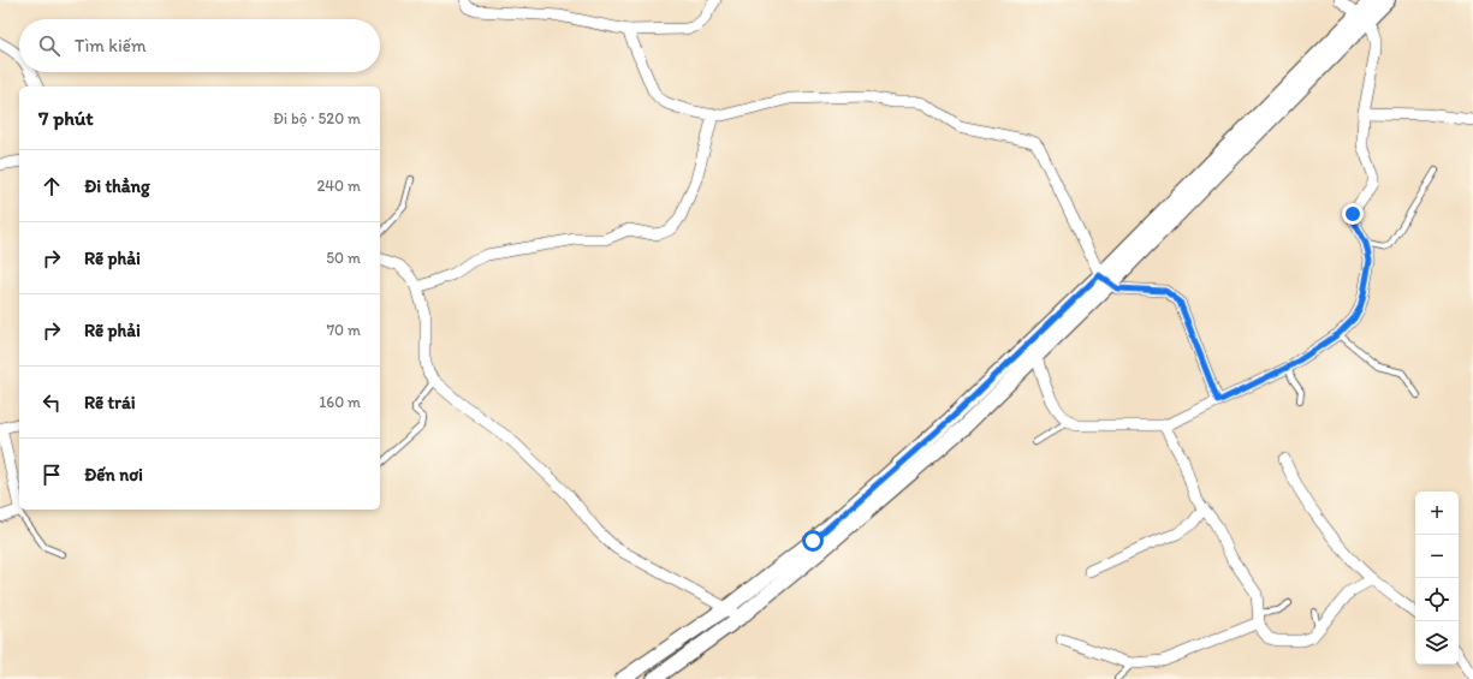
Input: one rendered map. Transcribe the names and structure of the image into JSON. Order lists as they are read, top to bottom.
{
  "page": {
    "search": "Tìm kiếm",
    "heading": ["7 phút", "Đi bộ · 520 m"],
    "list": [
      ["Đi thẳng", "240 m"],
      ["Rẽ phải", "50 m"],
      ["Rẽ phải", "70 m"],
      ["Rẽ trái", "160 m"],
      "Đến nơi"
    ],
    "map_buttons": ["+", "−"]
  }
}
